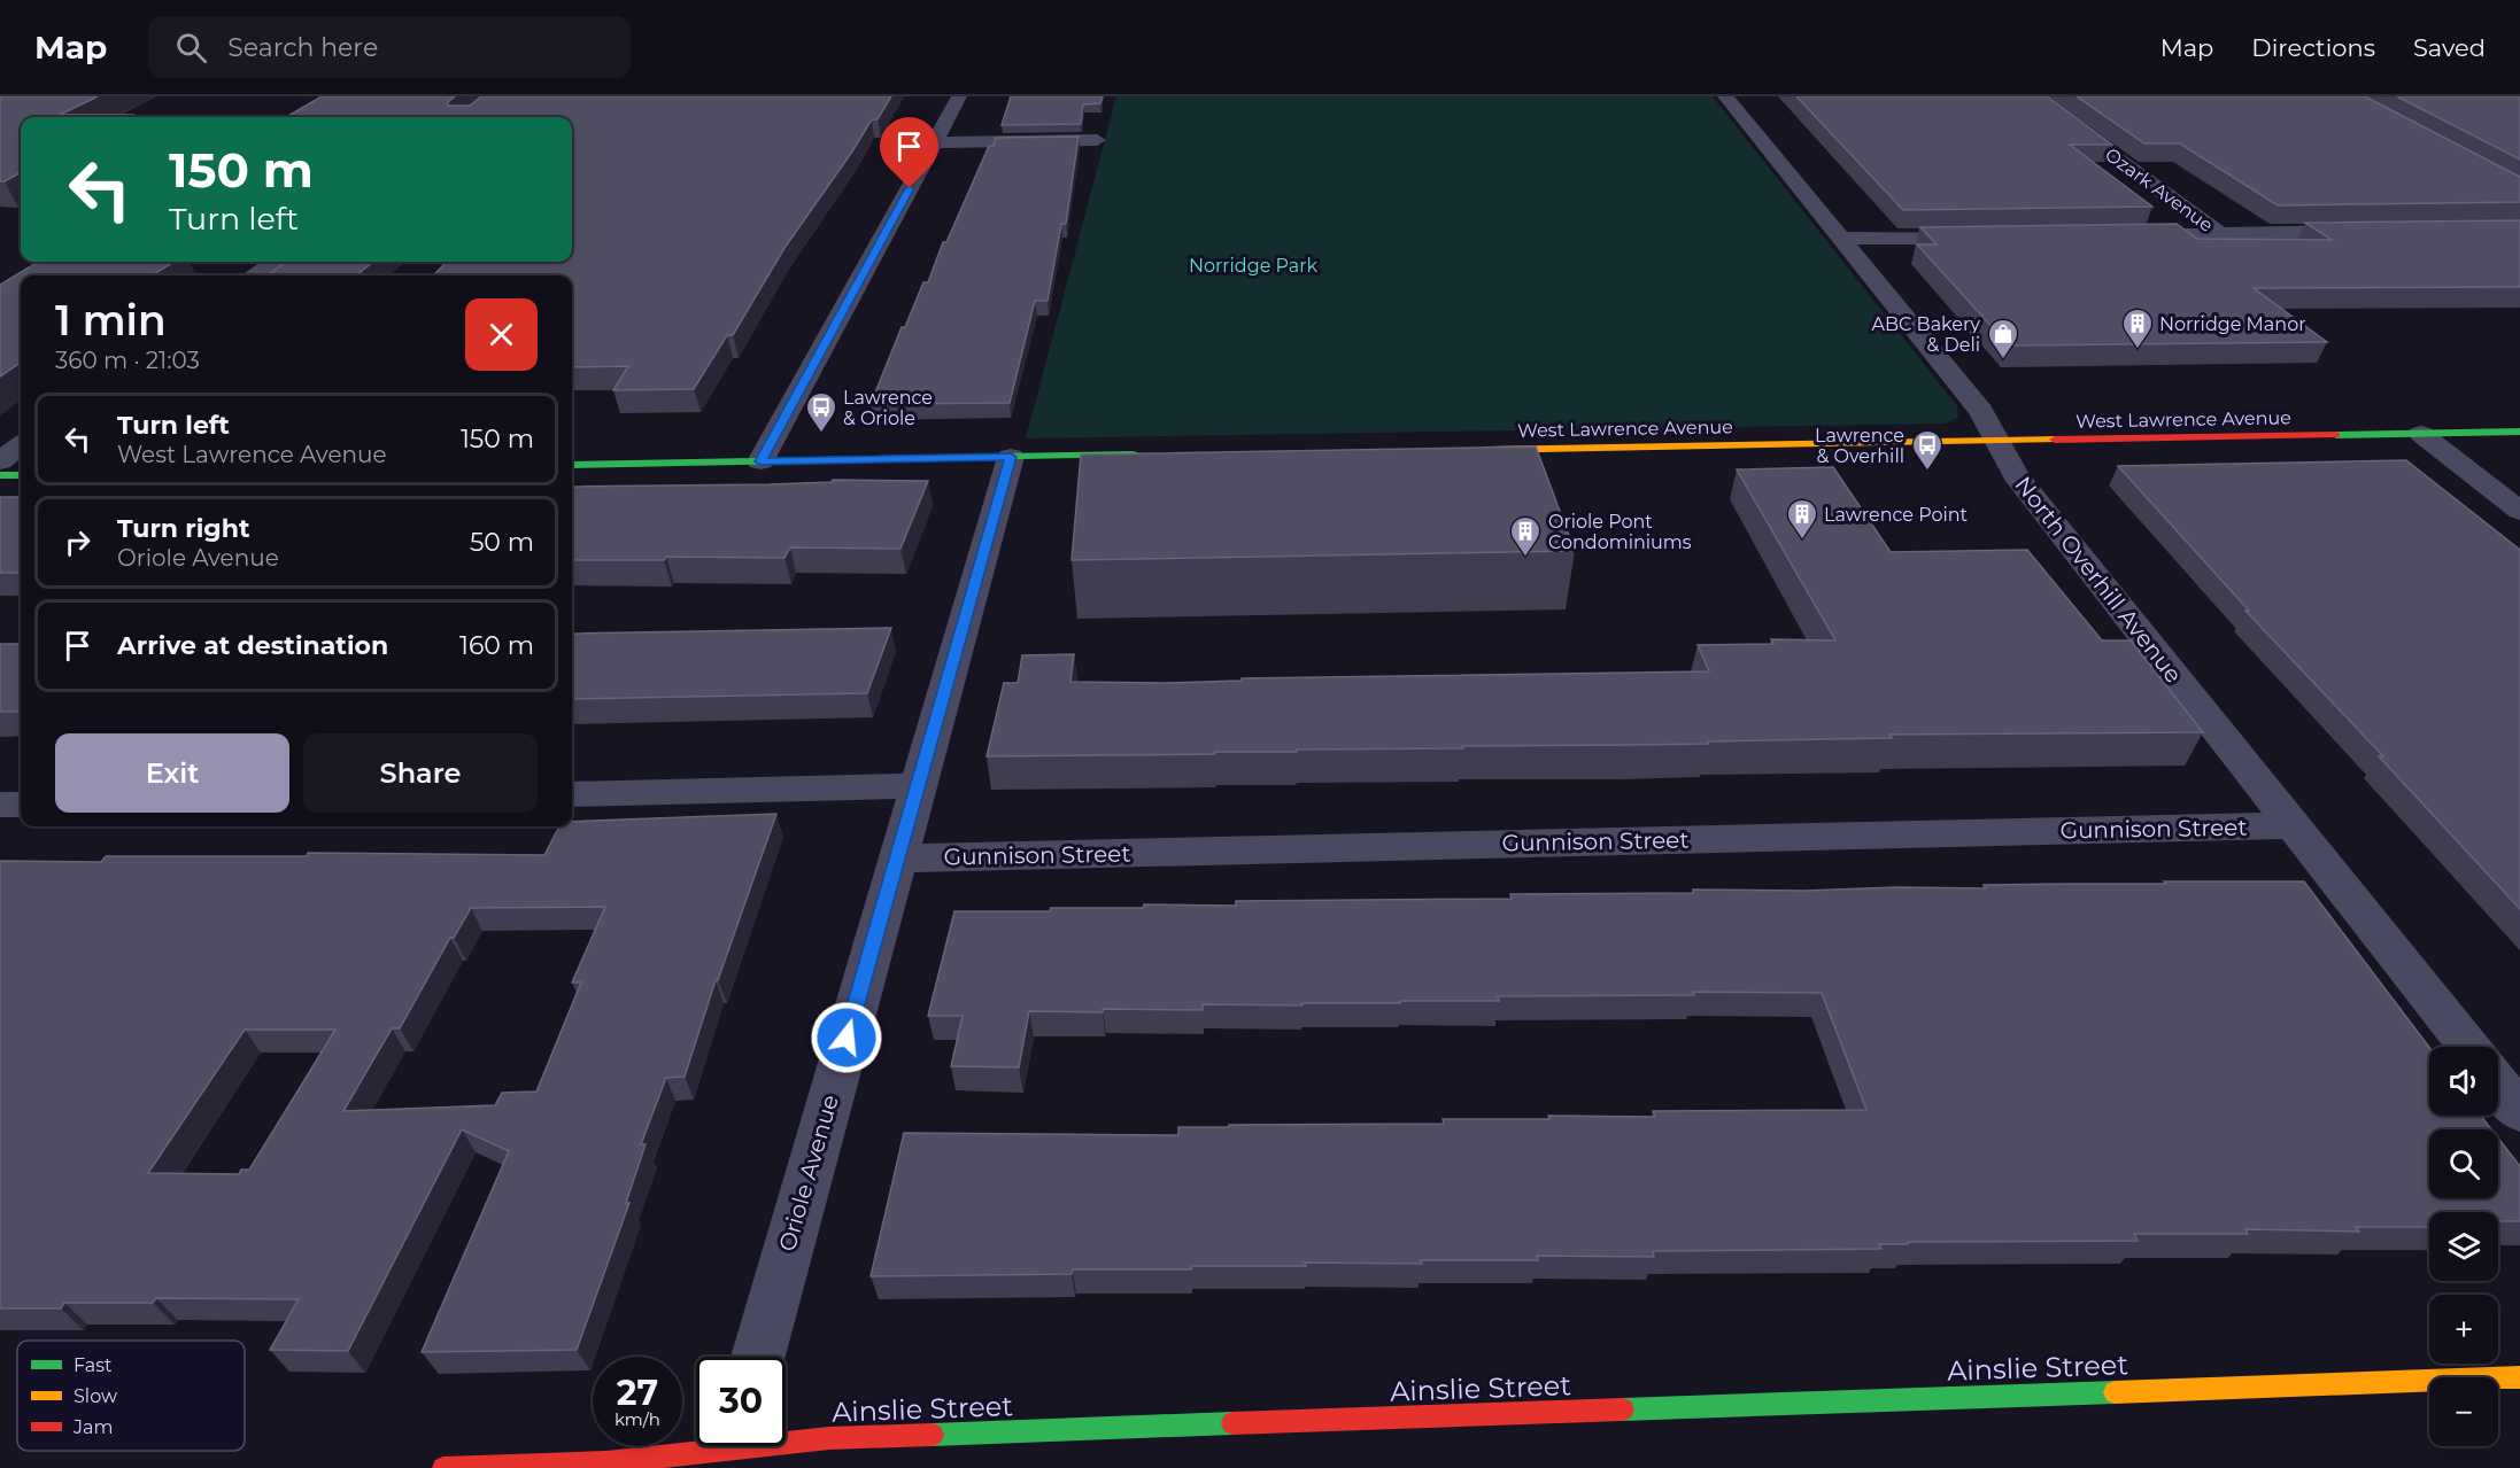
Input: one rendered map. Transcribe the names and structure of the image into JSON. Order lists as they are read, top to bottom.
{
  "streets": {
    "main road": ["West Lawrence Avenue", "Ainslie Street"],
    "street": [
      "Ozark Avenue",
      "North Overhill Avenue",
      "Gunnison Street",
      "Oriole Avenue"
    ]
  },
  "crossings": [
    ["West Lawrence Avenue", "North Overhill Avenue"],
    ["North Overhill Avenue", "Gunnison Street"],
    ["Gunnison Street", "Oriole Avenue"]
  ],
  "parks": ["Norridge Park"],
  "places": {
    "building": ["Norridge Manor", "Lawrence Point", "Oriole Pont Condominiums"],
    "shop": ["ABC Bakery & Deli"],
    "bus stop": ["Lawrence & Oriole", "Lawrence & Overhill"]
  },
  "legend": ["Fast", "Slow", "Jam"],
  "page": {
    "header": "Map",
    "search": "Search here",
    "nav": ["Map", "Directions", "Saved"],
    "turn": ["150 m", "Turn left"],
    "heading": ["1 min", "360 m · 21:03"],
    "list": [
      {
        "name": "Turn left",
        "note": "West Lawrence Avenue",
        "value": "150 m"
      },
      {
        "name": "Turn right",
        "note": "Oriole Avenue",
        "value": "50 m"
      },
      {
        "name": "Arrive at destination",
        "value": "160 m"
      }
    ],
    "buttons": ["Exit", "Share"],
    "map_buttons": ["+", "−"],
    "speed": "27 km/h",
    "limit": "30"
  }
}
